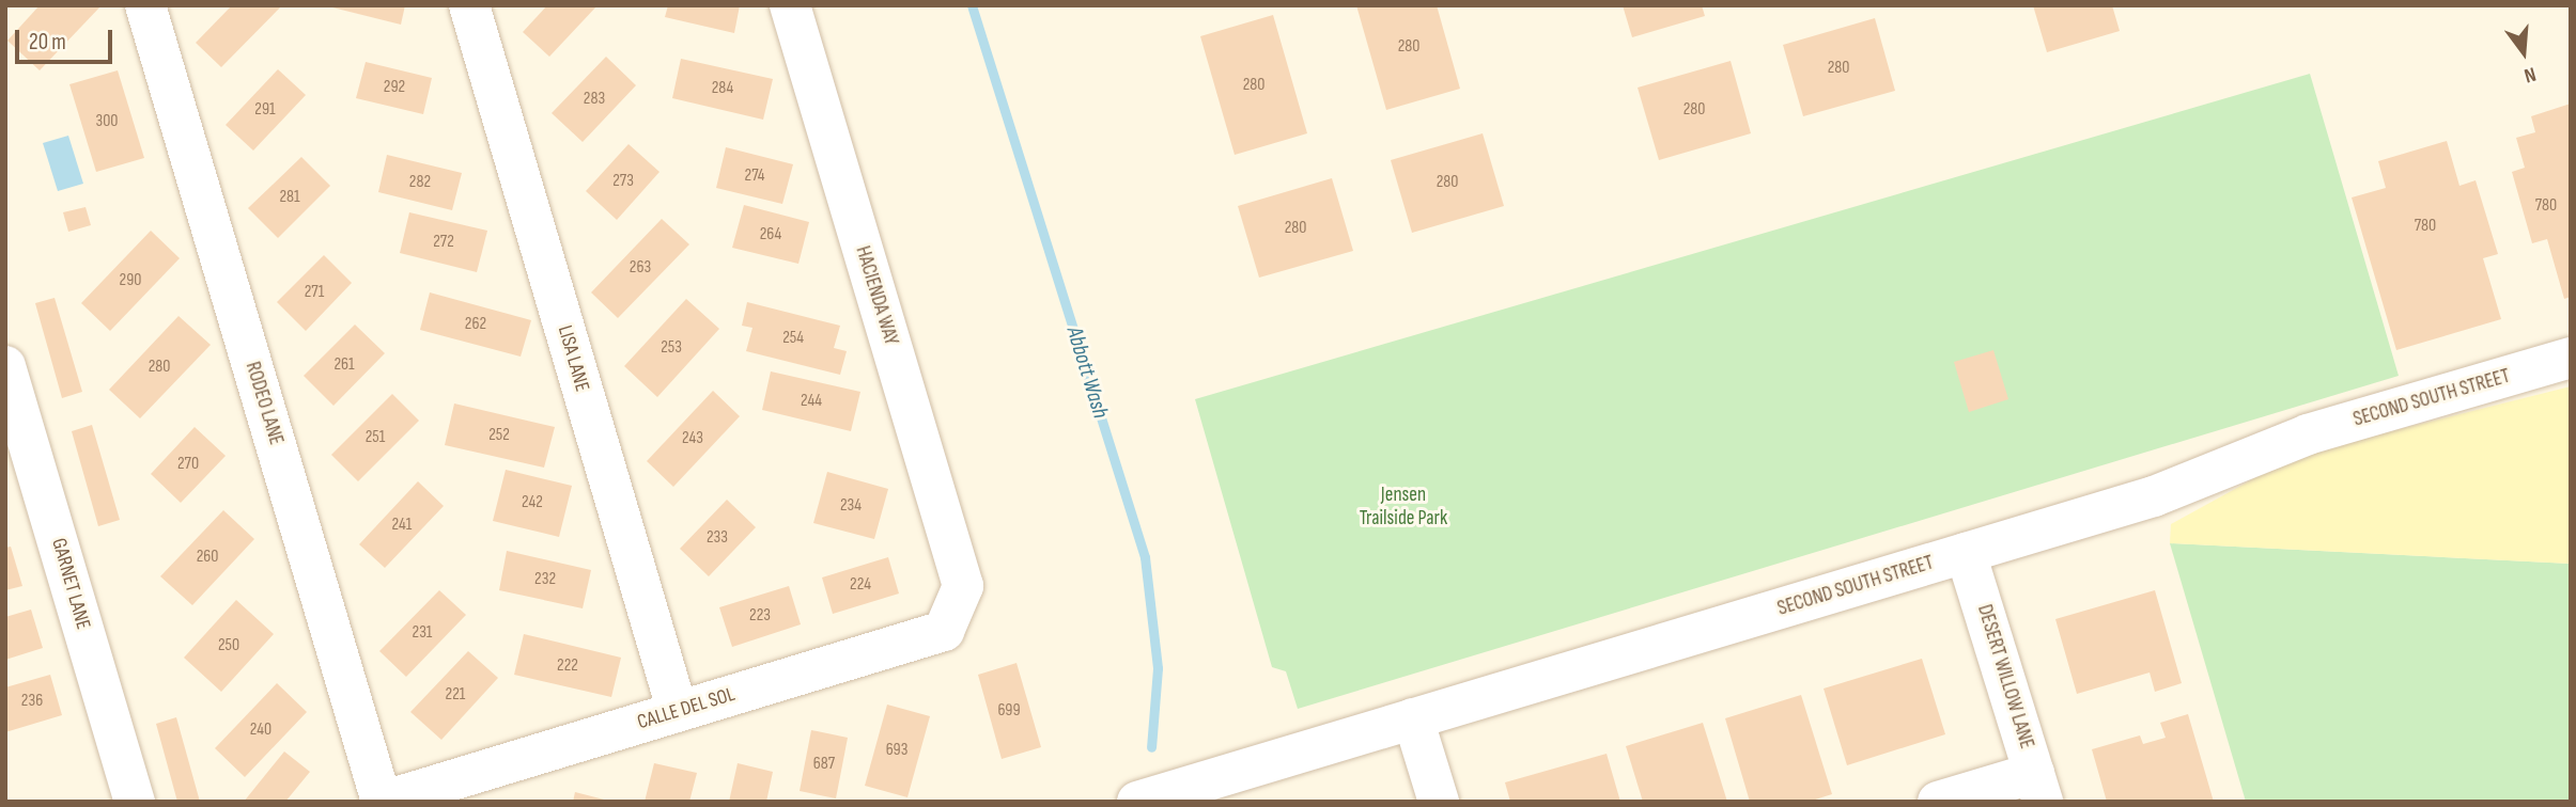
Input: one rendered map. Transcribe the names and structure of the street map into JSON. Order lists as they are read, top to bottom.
{
  "streets": {
    "street": [
      "HACIENDA WAY",
      "LISA LANE",
      "SECOND SOUTH STREET",
      "RODEO LANE",
      "GARNET LANE",
      "DESERT WILLOW LANE",
      "CALLE DEL SOL"
    ]
  },
  "crossings": [
    ["HACIENDA WAY", "CALLE DEL SOL"],
    ["LISA LANE", "CALLE DEL SOL"],
    ["SECOND SOUTH STREET", "DESERT WILLOW LANE"],
    ["RODEO LANE", "CALLE DEL SOL"]
  ],
  "water": ["Abbott Wash"],
  "parks": ["Jensen Trailside Park"],
  "house_numbers": [
    "280",
    "280",
    "280",
    "292",
    "284",
    "283",
    "291",
    "280",
    "300",
    "274",
    "273",
    "282",
    "280",
    "281",
    "780",
    "780",
    "280",
    "264",
    "272",
    "263",
    "290",
    "271",
    "262",
    "254",
    "253",
    "261",
    "280",
    "244",
    "252",
    "251",
    "243",
    "270",
    "242",
    "234",
    "241",
    "233",
    "260",
    "232",
    "224",
    "223",
    "231",
    "250",
    "222",
    "221",
    "236",
    "699",
    "240",
    "693",
    "687"
  ],
  "scale_bar": "20 m",
  "north": "bottom"
}
